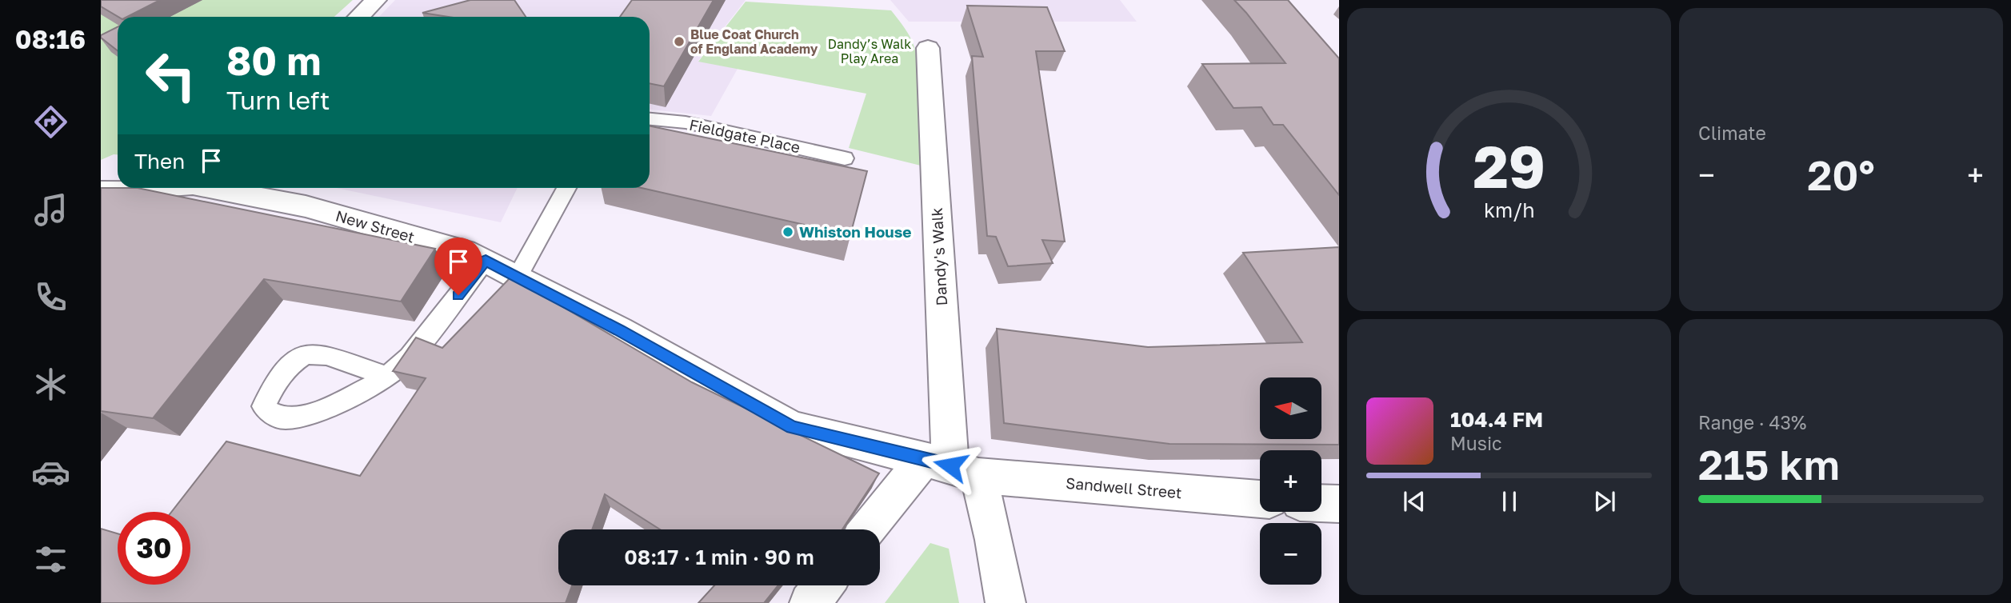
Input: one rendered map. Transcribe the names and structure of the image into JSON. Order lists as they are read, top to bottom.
{
  "streets": {
    "street": ["New Street", "Dandy's Walk", "Sandwell Street"],
    "lane": ["Fieldgate Place"]
  },
  "crossings": [
    ["New Street", "Dandy's Walk"],
    ["New Street", "Sandwell Street"],
    ["Dandy's Walk", "Sandwell Street"]
  ],
  "parks": ["Dandy’s Walk Play Area"],
  "places": ["Blue Coat Church of England Academy", "Whiston House"],
  "north": "left",
  "page": {
    "tabs": "08:16",
    "tile": [
      "Climate",
      ["Range · 43%", "215 km"]
    ],
    "turn": ["80 m", "Turn left"],
    "then": "Then",
    "heat": ["−", "20°", "+"],
    "map_buttons": ["+", "−"],
    "song": ["104.4 FM", "Music"],
    "limit": "30",
    "trip": "08:17 · 1 min · 90 m",
    "gauge": ["29", "km/h"]
  }
}
